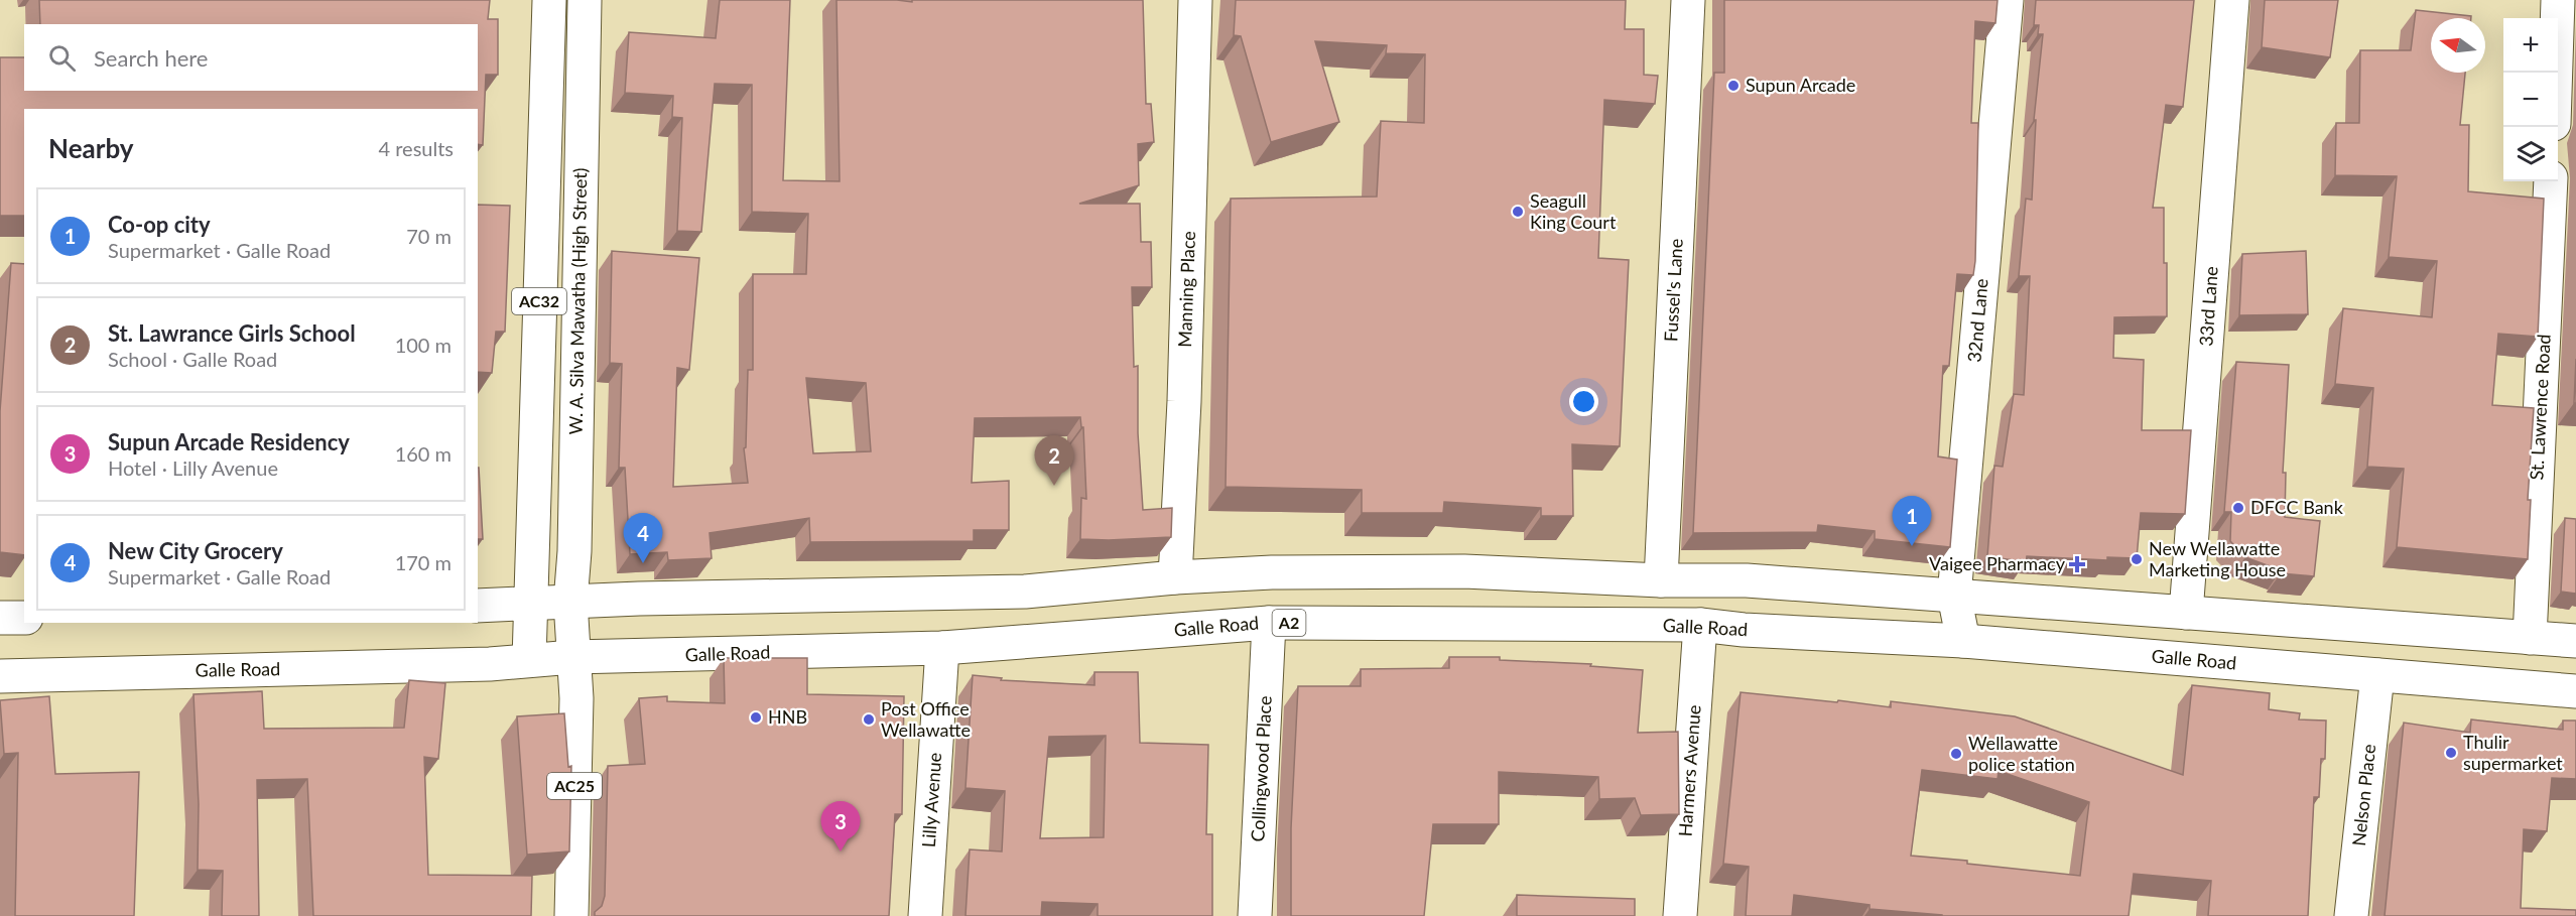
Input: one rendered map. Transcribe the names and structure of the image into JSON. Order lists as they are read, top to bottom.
{
  "streets": {
    "main road": [
      "Manning Place",
      "Fussel's Lane",
      "AC32",
      "W. A. Silva Mawatha (High Street)",
      "33rd Lane",
      "32nd Lane",
      "St. Lawrence Road",
      "A2",
      "Galle Road",
      "Collingwood Place",
      "Harmers Avenue",
      "AC25",
      "Nelson Place",
      "Lilly Avenue"
    ]
  },
  "crossings": [
    ["W. A. Silva Mawatha (High Street)", "Galle Road"],
    ["W. A. Silva Mawatha (High Street)", "AC25"],
    ["32nd Lane", "Galle Road"],
    ["Galle Road", "Collingwood Place"],
    ["Galle Road", "Harmers Avenue"],
    ["Galle Road", "AC25"],
    ["Galle Road", "Nelson Place"],
    ["Galle Road", "Lilly Avenue"]
  ],
  "places": {
    "other": [
      "Supun Arcade",
      "Seagull King Court",
      "DFCC Bank",
      "New Wellawatte Marketing House",
      "HNB",
      "Post Office Wellawatte",
      "Thulir supermarket",
      "Wellawatte police station"
    ],
    "health": ["Vaigee Pharmacy"]
  },
  "north": "left",
  "page": {
    "map_buttons": ["+", "−"],
    "search": "Search here",
    "heading": ["Nearby", "4 results"],
    "list": [
      {
        "mark": "1",
        "name": "Co-op city",
        "note": "Supermarket · Galle Road",
        "value": "70 m"
      },
      {
        "mark": "2",
        "name": "St. Lawrance Girls School",
        "note": "School · Galle Road",
        "value": "100 m"
      },
      {
        "mark": "3",
        "name": "Supun Arcade Residency",
        "note": "Hotel · Lilly Avenue",
        "value": "160 m"
      },
      {
        "mark": "4",
        "name": "New City Grocery",
        "note": "Supermarket · Galle Road",
        "value": "170 m"
      }
    ],
    "pins": [
      "2",
      "1",
      "4",
      "3"
    ]
  }
}
